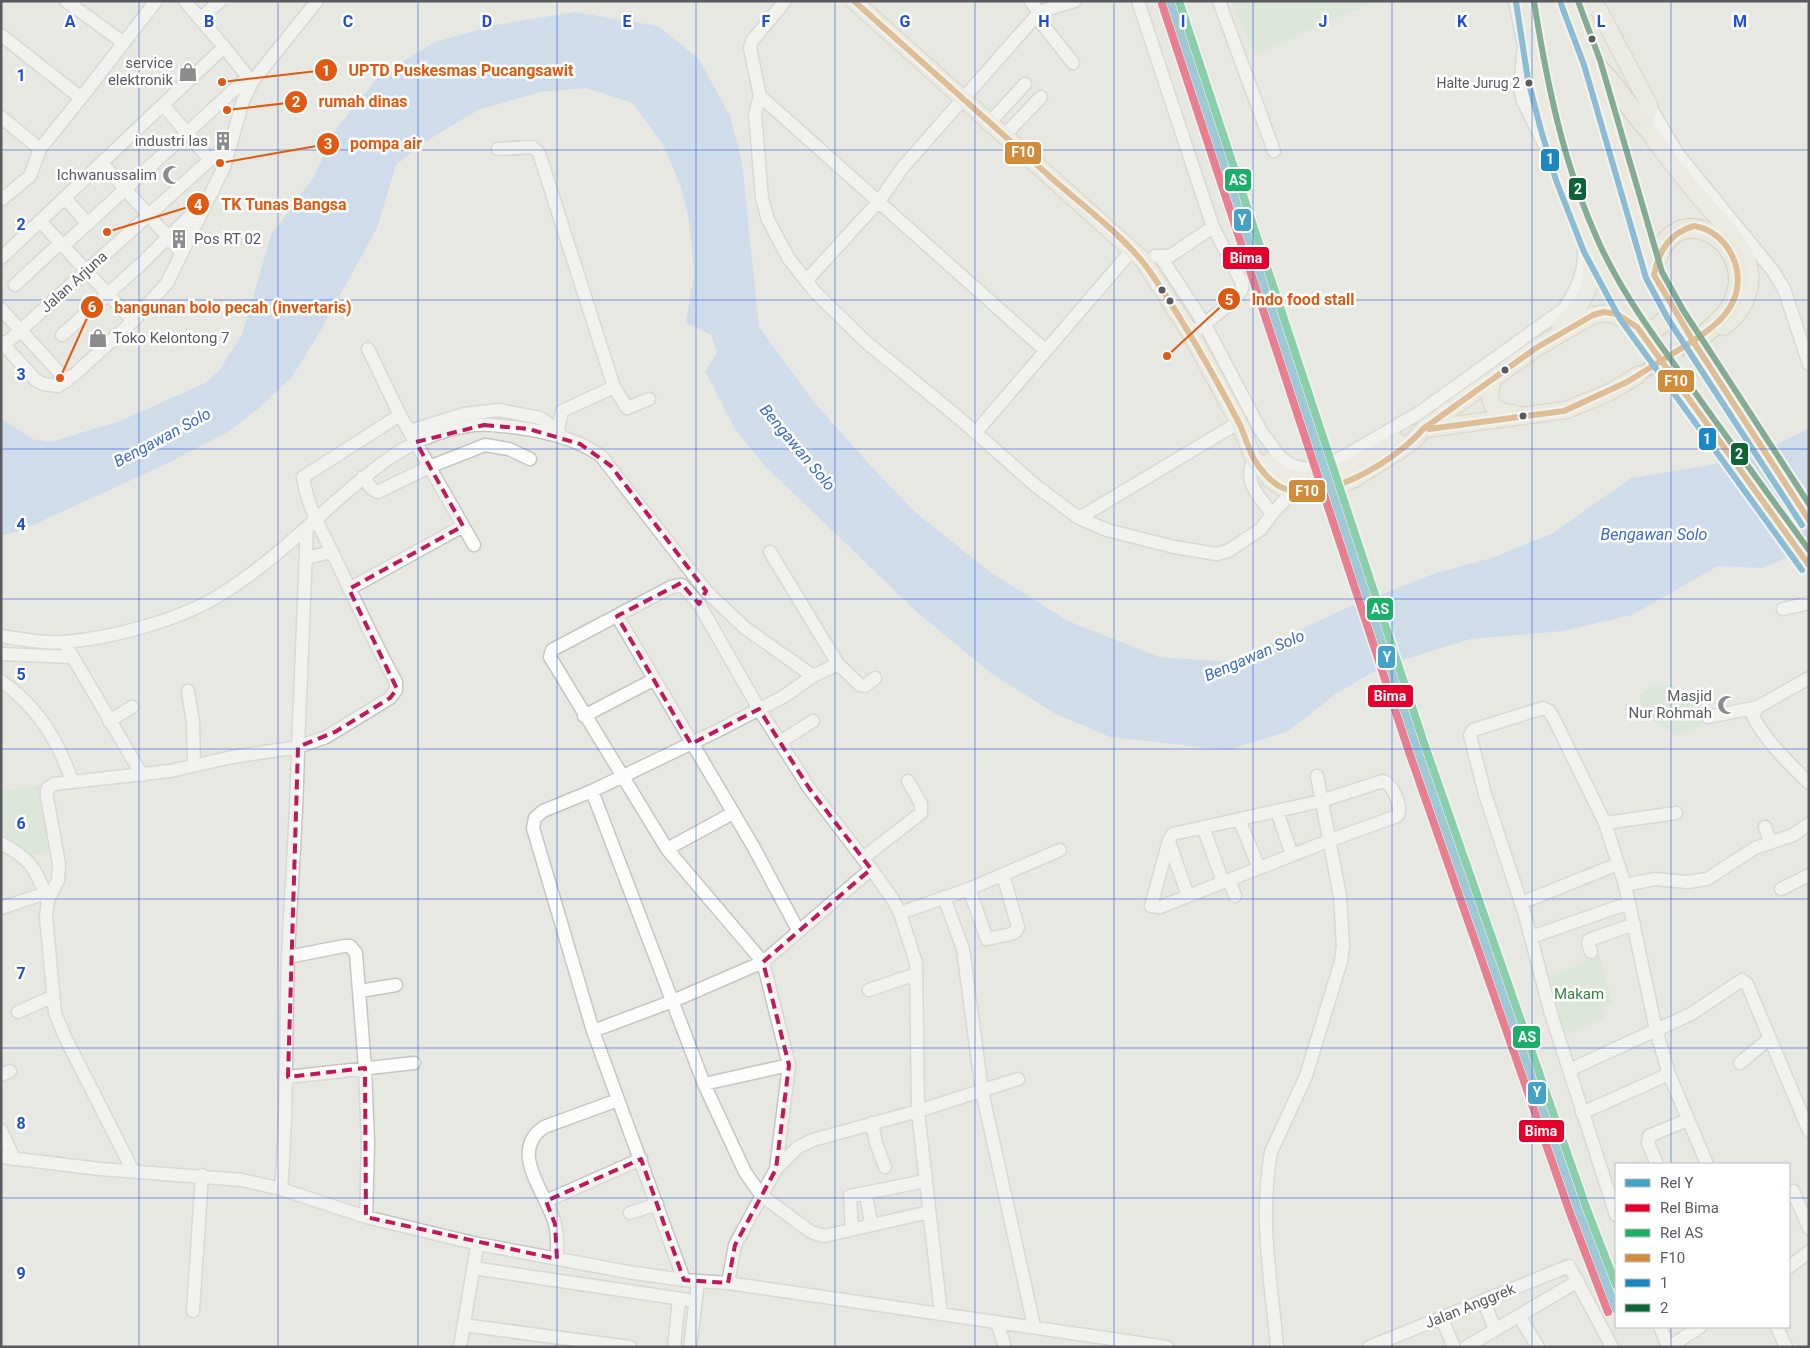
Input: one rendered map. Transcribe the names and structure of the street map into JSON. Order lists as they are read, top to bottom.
{
  "streets": {
    "street": ["Jalan Arjuna", "Jalan Anggrek"]
  },
  "water": ["Bengawan Solo"],
  "parks": ["Makam"],
  "places": {
    "shop": ["service elektronik", "Toko Kelontong 7"],
    "other": [
      "UPTD Puskesmas Pucangsawit",
      "Halte Jurug 2",
      "rumah dinas",
      "pompa air",
      "TK Tunas Bangsa",
      "Indo food stall",
      "bangunan bolo pecah (invertaris)"
    ],
    "building": ["industri las", "Pos RT 02"],
    "mosque": ["Ichwanussalim", "Masjid Nur Rohmah"]
  },
  "lines": [
    "rail line Y",
    "rail line AS",
    "transit line F10",
    "transit line 2",
    "transit line 1",
    "rail line Bima"
  ],
  "legend": [
    "Rel Y",
    "Rel Bima",
    "Rel AS",
    "F10",
    "1",
    "2"
  ],
  "grid": {
    "columns": [
      "A",
      "B",
      "C",
      "D",
      "E",
      "F",
      "G",
      "H",
      "I",
      "J",
      "K",
      "L",
      "M"
    ],
    "rows": [
      "1",
      "2",
      "3",
      "4",
      "5",
      "6",
      "7",
      "8",
      "9"
    ]
  }
}
